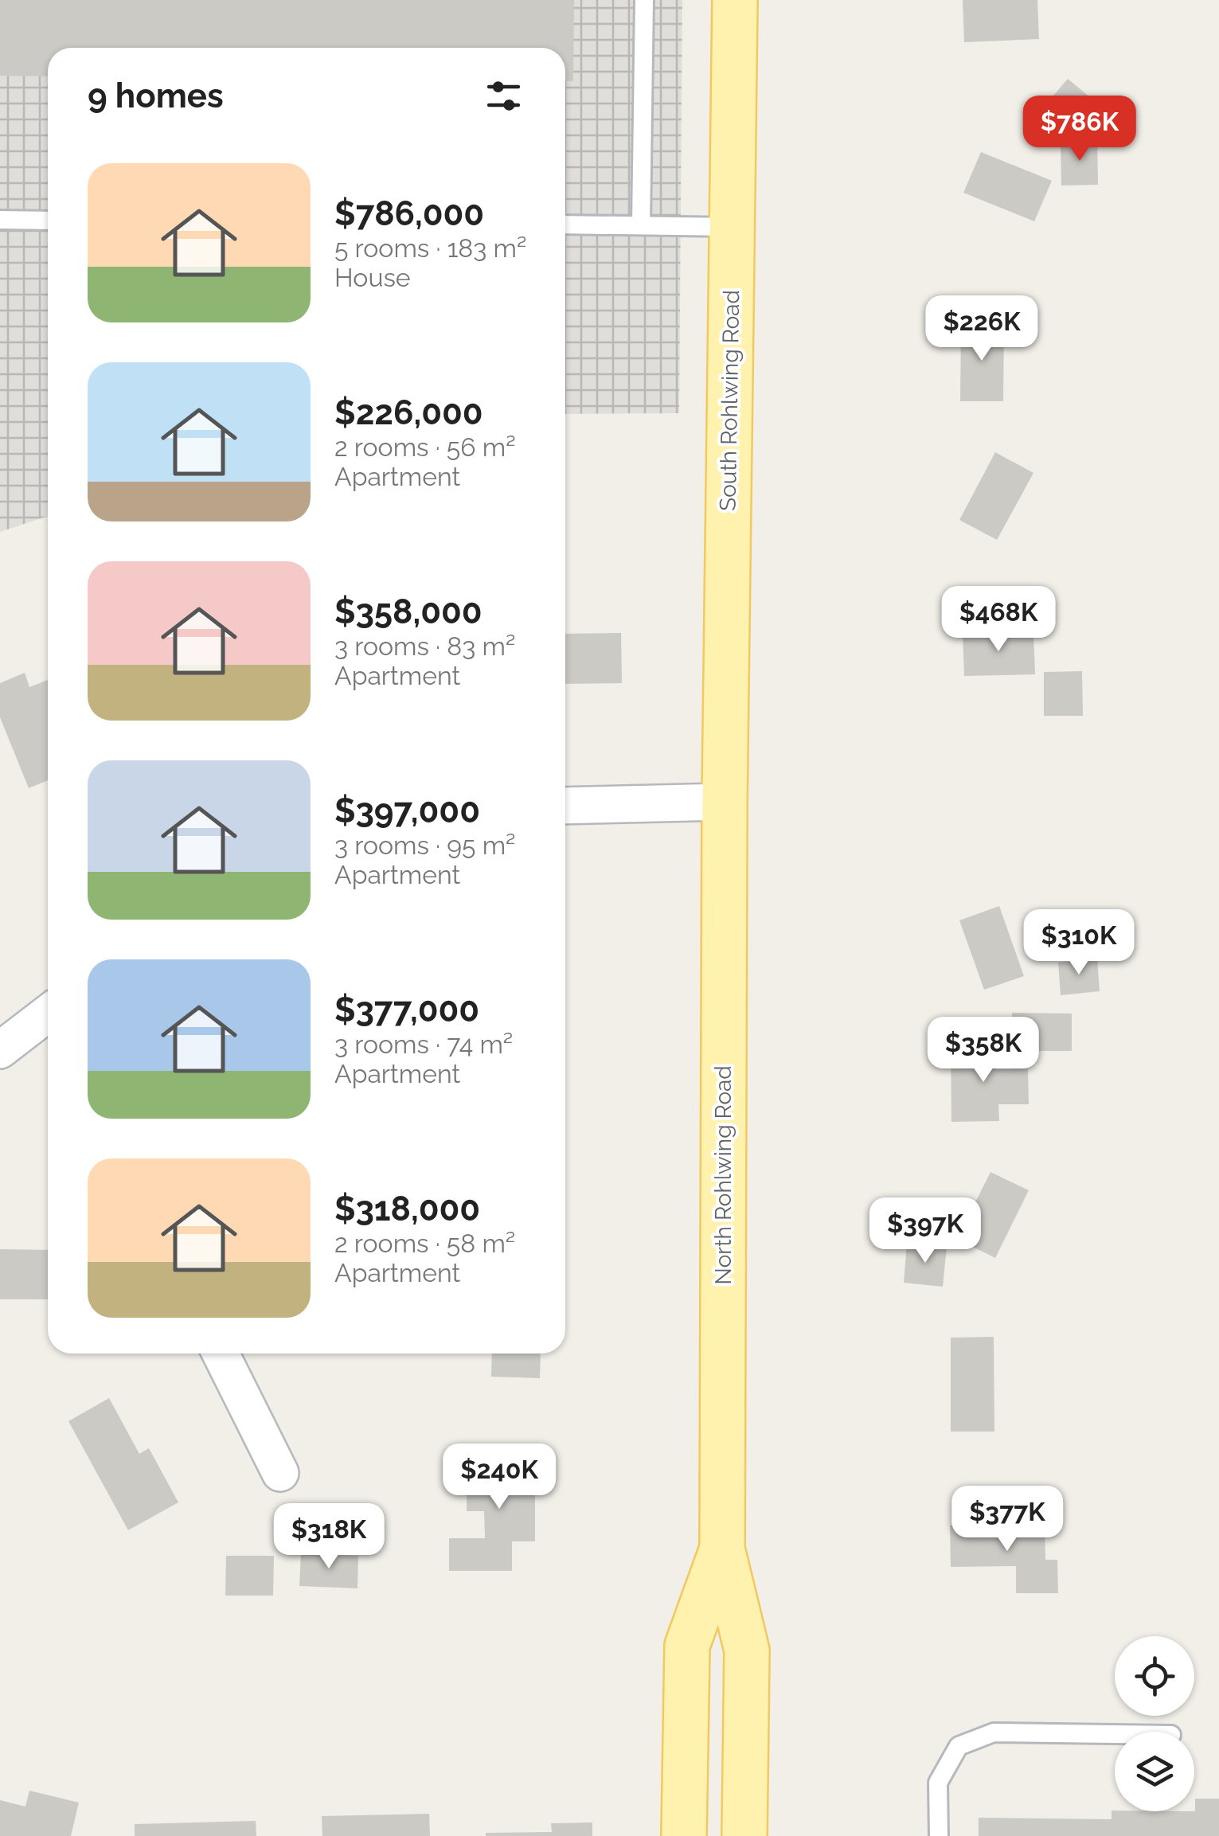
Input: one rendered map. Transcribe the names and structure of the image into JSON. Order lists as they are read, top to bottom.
{
  "streets": {
    "main road": ["South Rohlwing Road", "North Rohlwing Road"]
  },
  "crossings": [
    ["South Rohlwing Road", "North Rohlwing Road"]
  ],
  "page": {
    "heading": "9 homes",
    "price": [
      "$786K",
      "$226K",
      "$468K",
      "$310K",
      "$358K",
      "$397K",
      "$240K",
      "$377K",
      "$318K"
    ],
    "list": [
      {
        "name": "$786,000",
        "note": "5 rooms · 183 m² · House"
      },
      {
        "name": "$226,000",
        "note": "2 rooms · 56 m² · Apartment"
      },
      {
        "name": "$358,000",
        "note": "3 rooms · 83 m² · Apartment"
      },
      {
        "name": "$397,000",
        "note": "3 rooms · 95 m² · Apartment"
      },
      {
        "name": "$377,000",
        "note": "3 rooms · 74 m² · Apartment"
      },
      {
        "name": "$318,000",
        "note": "2 rooms · 58 m² · Apartment"
      }
    ]
  }
}
